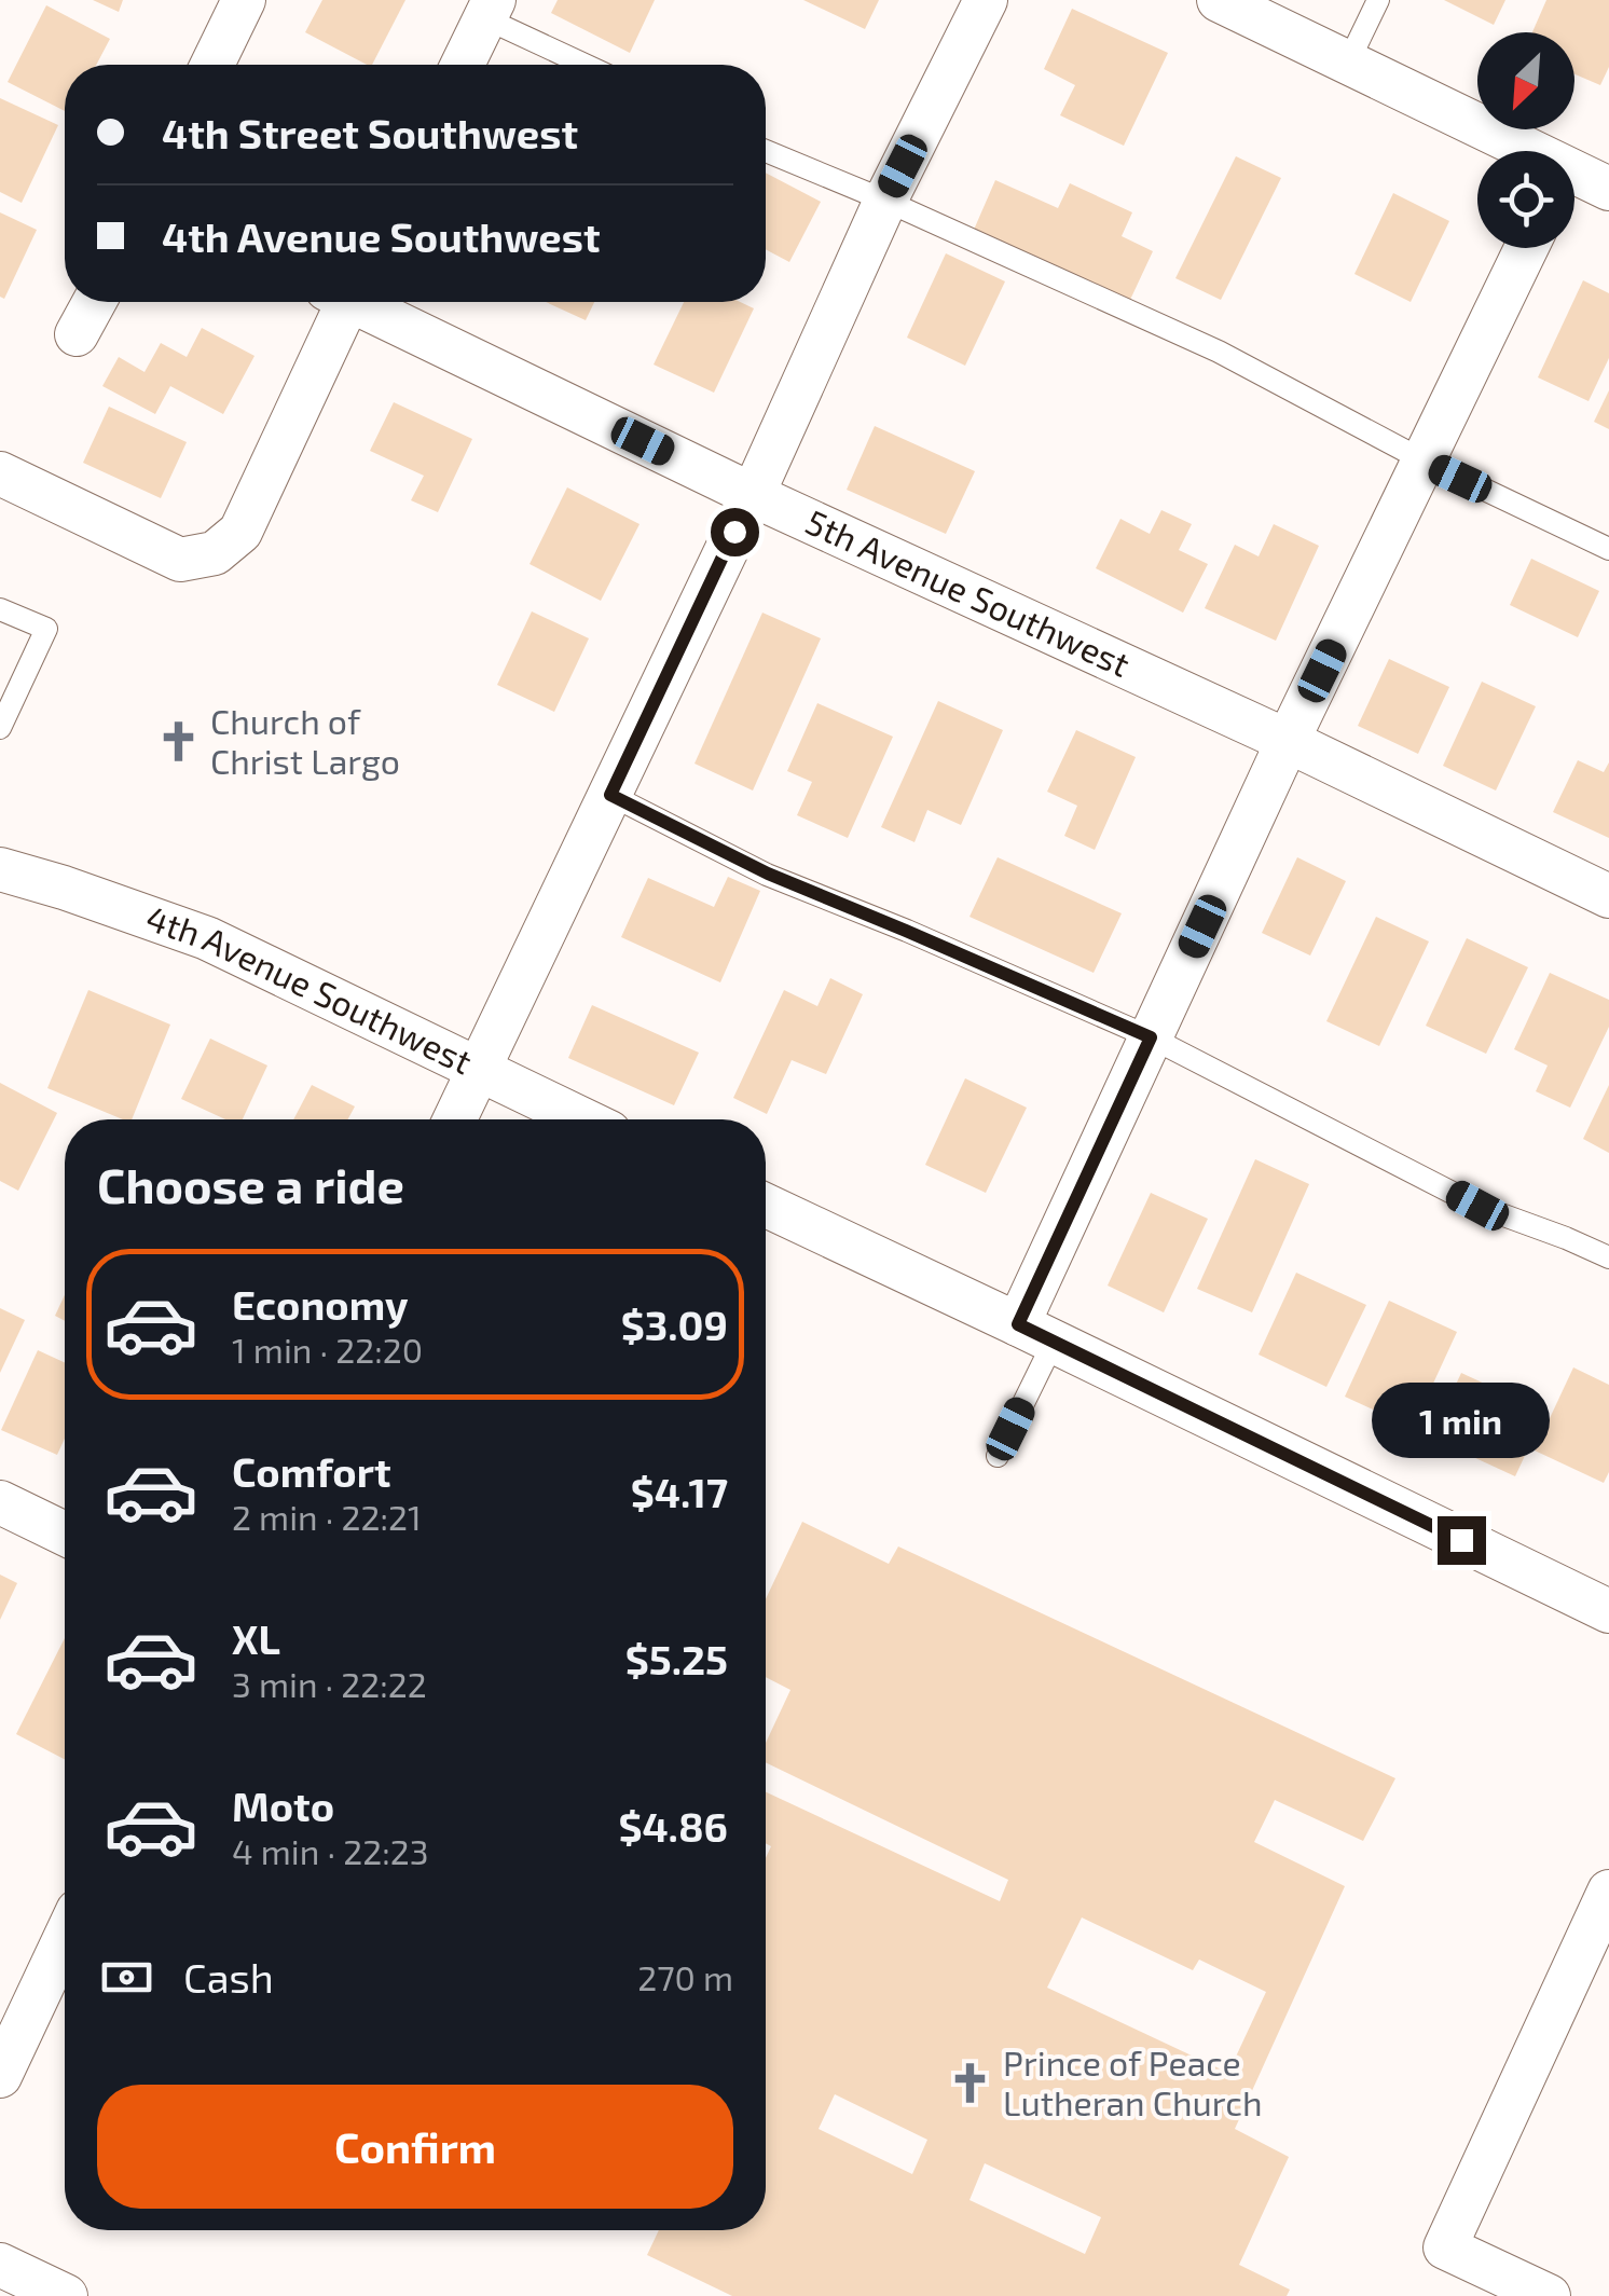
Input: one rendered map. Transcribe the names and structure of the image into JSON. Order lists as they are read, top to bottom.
{
  "streets": {
    "street": ["5th Avenue Southwest", "4th Avenue Southwest"]
  },
  "places": {
    "church": ["Church of Christ Largo", "Prince of Peace Lutheran Church"]
  },
  "north": "bottom left",
  "page": {
    "banner": ["4th Street Southwest", "4th Avenue Southwest"],
    "heading": "Choose a ride",
    "list": [
      {
        "name": "Economy",
        "note": "1 min · 22:20",
        "value": "$3.09"
      },
      {
        "name": "Comfort",
        "note": "2 min · 22:21",
        "value": "$4.17"
      },
      {
        "name": "XL",
        "note": "3 min · 22:22",
        "value": "$5.25"
      },
      {
        "name": "Moto",
        "note": "4 min · 22:23",
        "value": "$4.86"
      }
    ],
    "bubble": "1 min",
    "pay": ["Cash", "270 m"],
    "buttons": "Confirm"
  }
}
